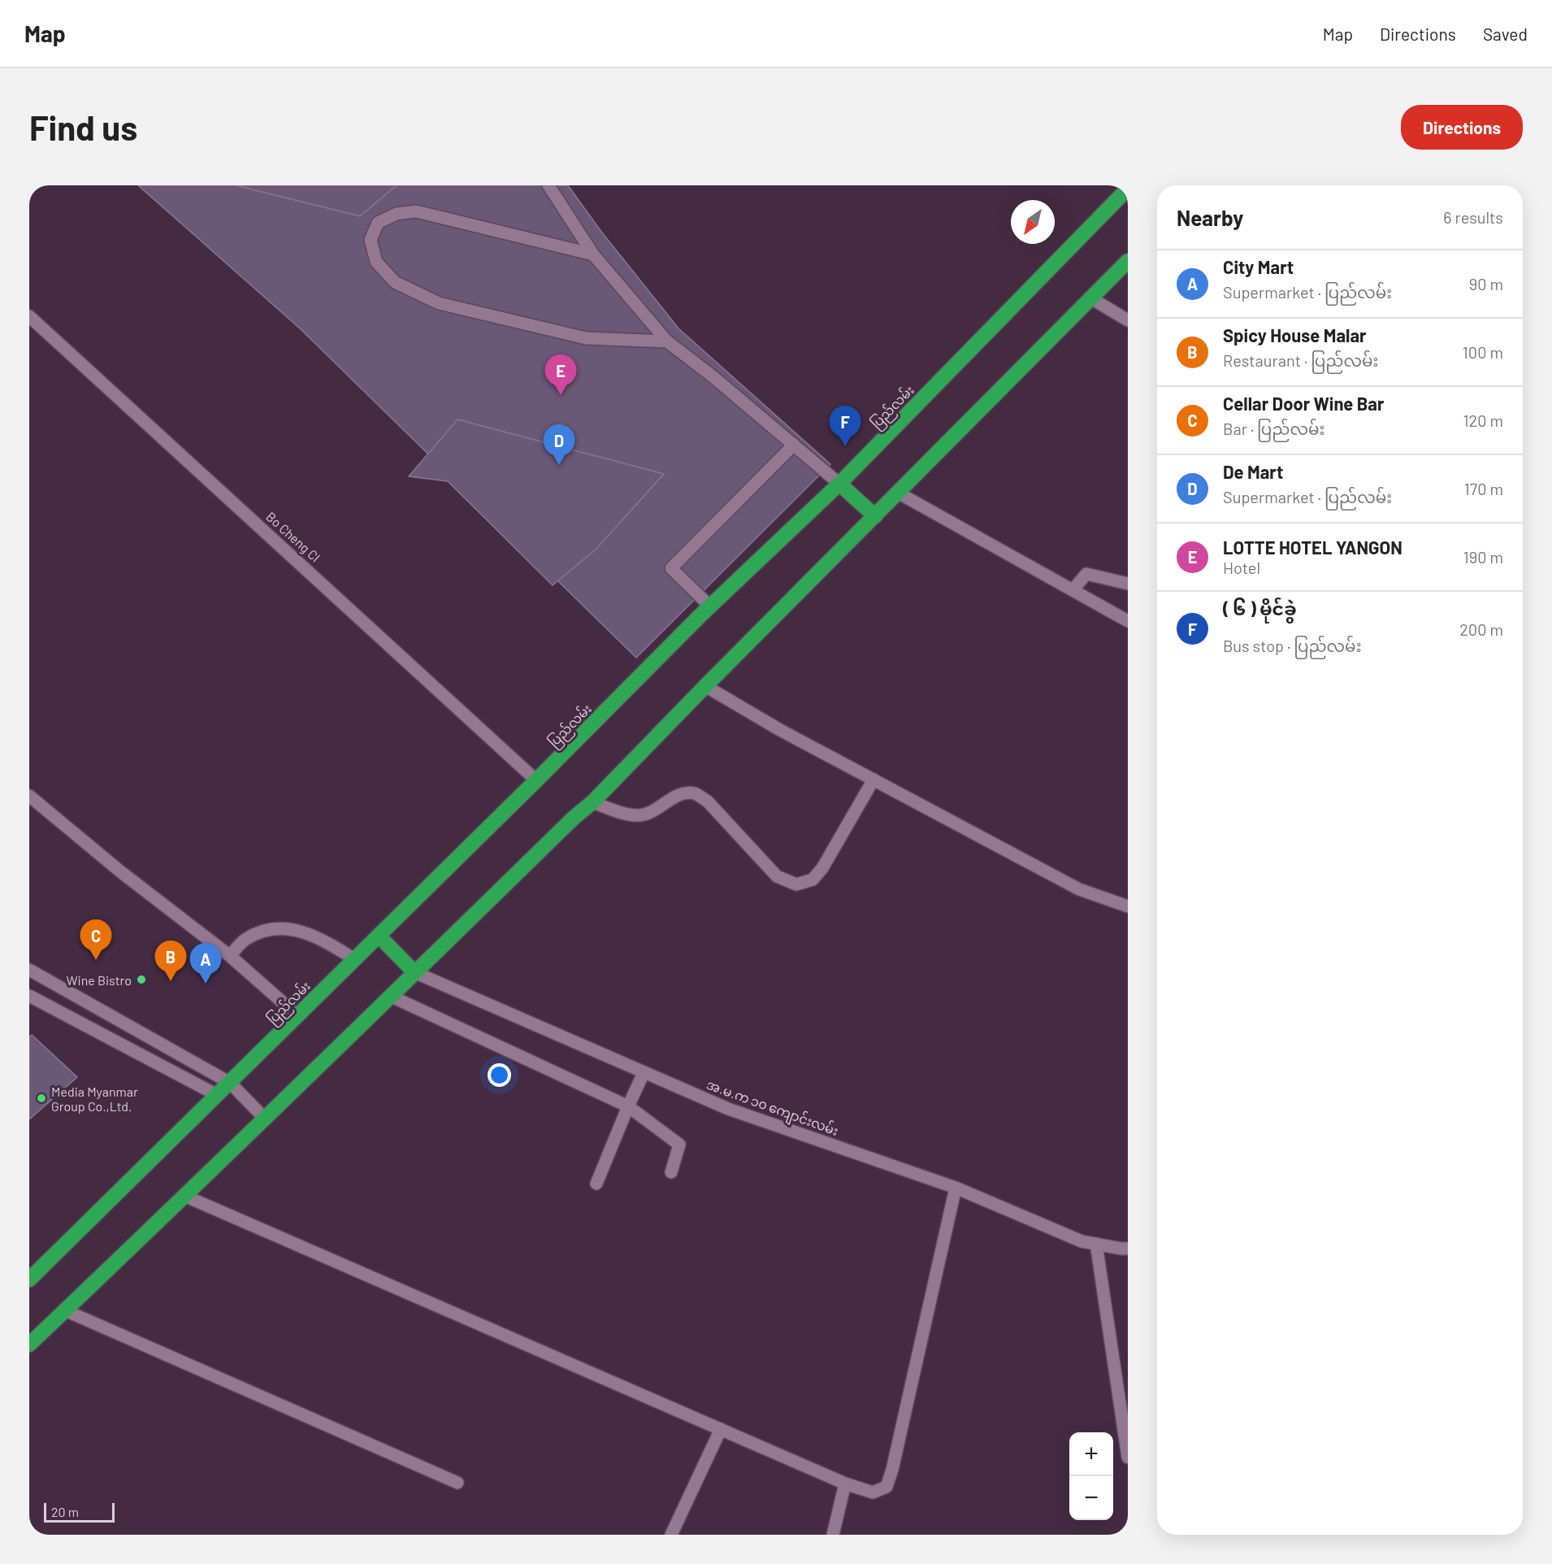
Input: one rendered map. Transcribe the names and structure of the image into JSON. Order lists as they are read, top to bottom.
{
  "streets": {
    "highway": ["ပြည်လမ်း"],
    "street": ["Bo Cheng Cl", "အ.မ.က ၁၀ ကျောင်းလမ်း"]
  },
  "crossings": [
    ["ပြည်လမ်း", "Bo Cheng Cl"]
  ],
  "places": ["Wine Bistro", "Media Myanmar Group Co.,Ltd."],
  "scale_bar": "20 m",
  "north": "bottom left",
  "page": {
    "header": "Map",
    "nav": ["Map", "Directions", "Saved"],
    "buttons": "Directions",
    "title": "Find us",
    "heading": ["Nearby", "6 results"],
    "list": [
      {
        "mark": "A",
        "name": "City Mart",
        "note": "Supermarket · ပြည်လမ်း",
        "value": "90 m"
      },
      {
        "mark": "B",
        "name": "Spicy House Malar",
        "note": "Restaurant · ပြည်လမ်း",
        "value": "100 m"
      },
      {
        "mark": "C",
        "name": "Cellar Door Wine Bar",
        "note": "Bar · ပြည်လမ်း",
        "value": "120 m"
      },
      {
        "mark": "D",
        "name": "De Mart",
        "note": "Supermarket · ပြည်လမ်း",
        "value": "170 m"
      },
      {
        "mark": "E",
        "name": "LOTTE HOTEL YANGON",
        "note": "Hotel",
        "value": "190 m"
      },
      {
        "mark": "F",
        "name": "( ၆ ) မိုင်ခွဲ",
        "note": "Bus stop · ပြည်လမ်း",
        "value": "200 m"
      }
    ],
    "pins": [
      "E",
      "F",
      "D",
      "C",
      "B",
      "A"
    ],
    "map_buttons": ["+", "−"],
    "scale": "20 m"
  }
}
